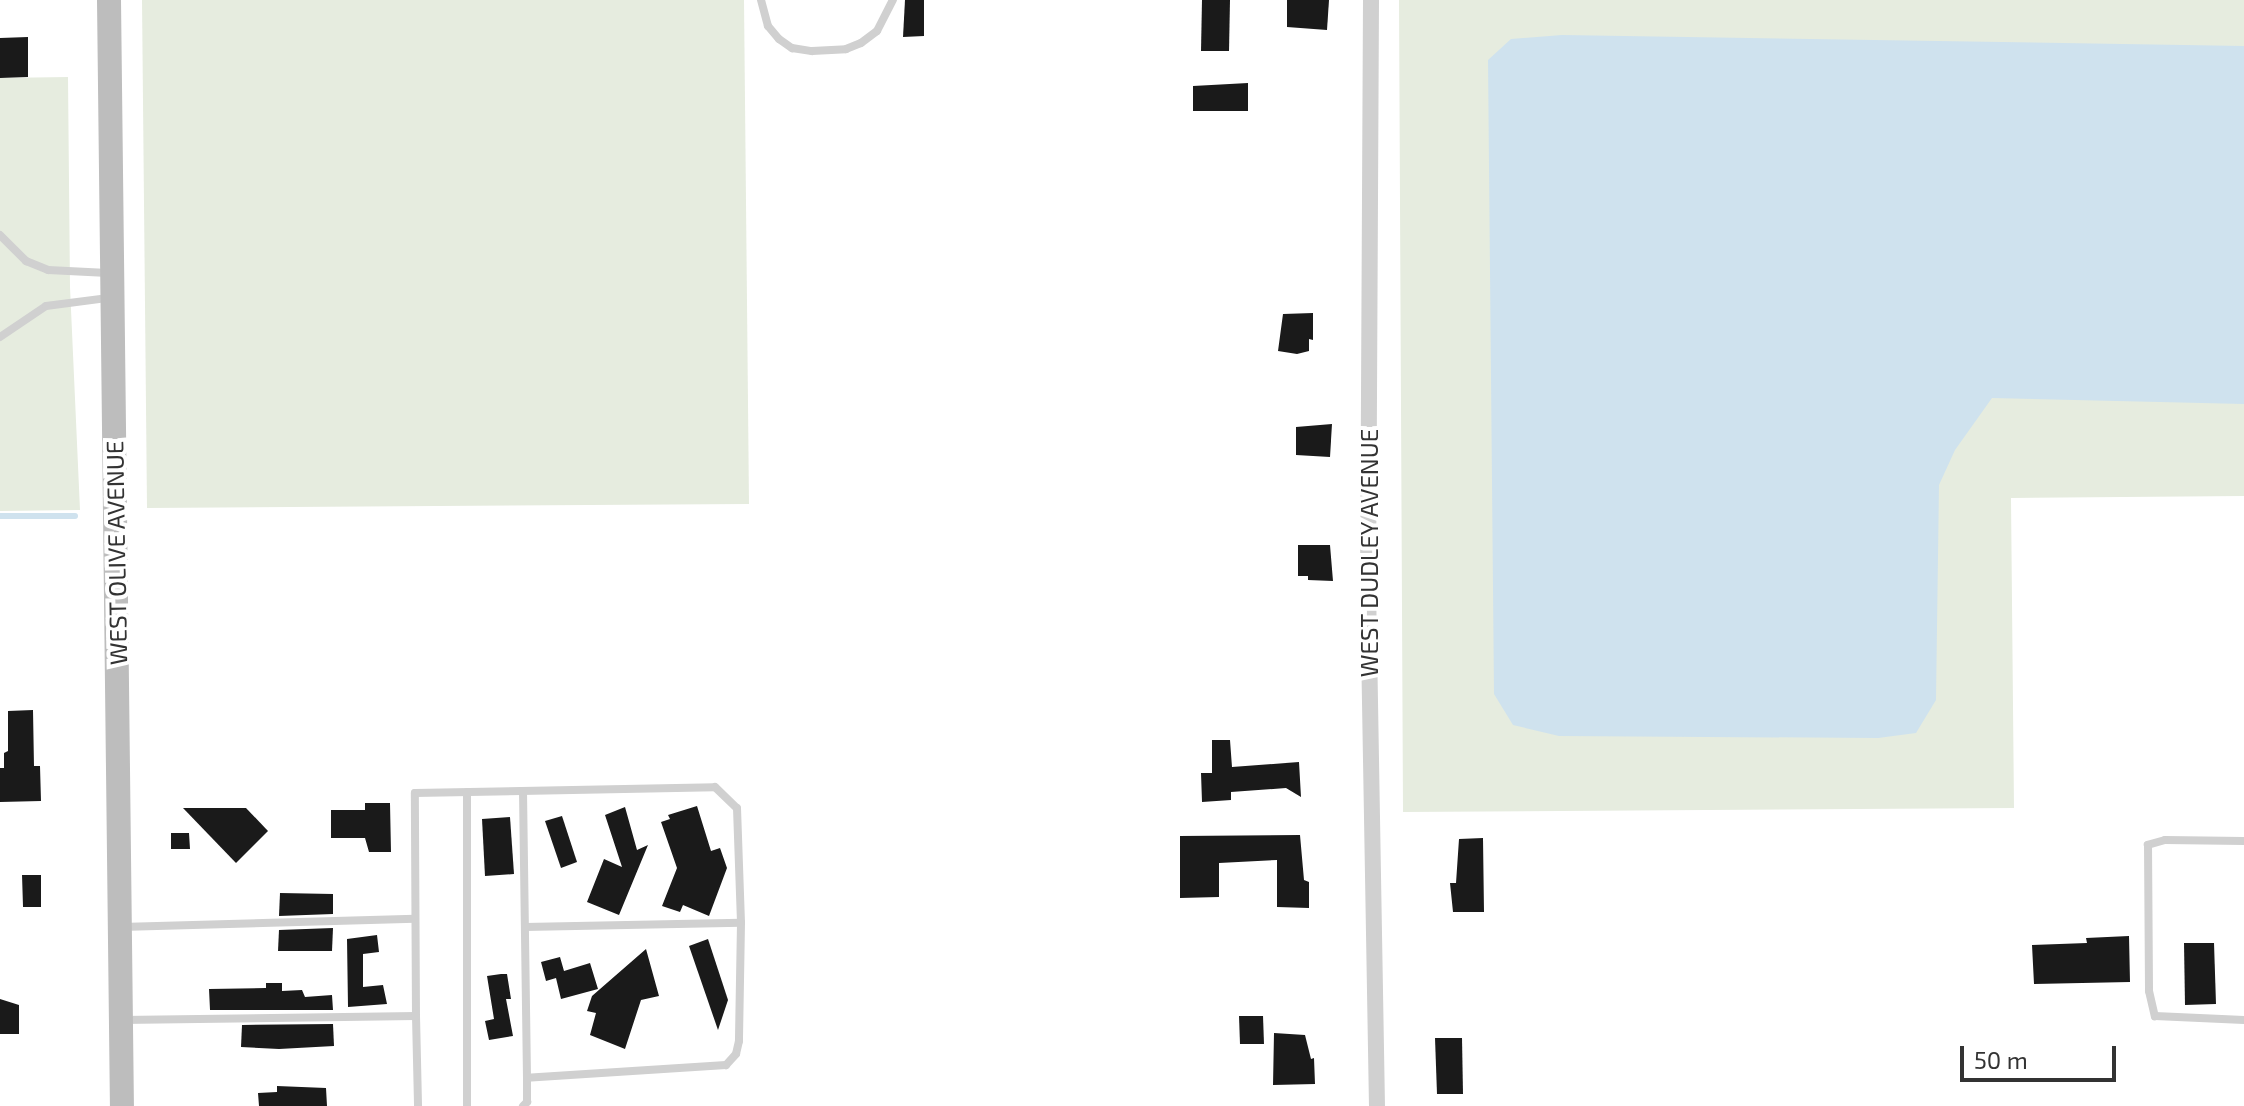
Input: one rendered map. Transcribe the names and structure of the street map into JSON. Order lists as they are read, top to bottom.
{
  "streets": {
    "main road": ["WEST OLIVE AVENUE"],
    "street": ["WEST DUDLEY AVENUE"]
  },
  "scale_bar": "50 m"
}
